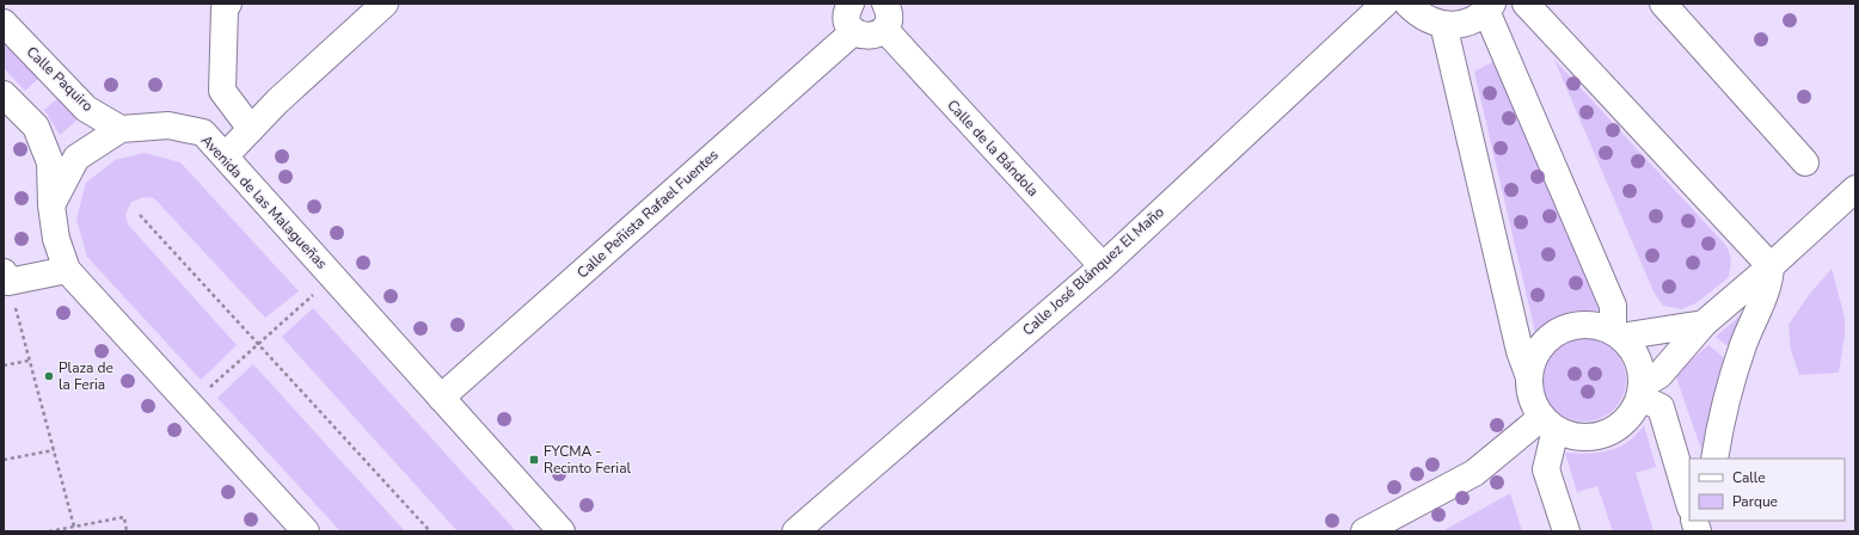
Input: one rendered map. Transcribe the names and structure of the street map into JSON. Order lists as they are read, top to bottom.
{
  "streets": {
    "street": [
      "Calle Paquiro",
      "Calle de la Bándola",
      "Avenida de las Malagueñas",
      "Calle Peñista Rafael Fuentes",
      "Calle José Blánquez El Maño"
    ]
  },
  "crossings": [
    ["Calle Paquiro", "Avenida de las Malagueñas"],
    ["Calle de la Bándola", "Calle José Blánquez El Maño"],
    ["Avenida de las Malagueñas", "Calle Peñista Rafael Fuentes"]
  ],
  "places": {
    "other": ["Plaza de la Feria"],
    "transit": ["FYCMA - Recinto Ferial"]
  },
  "legend": ["Calle", "Parque"]
}
